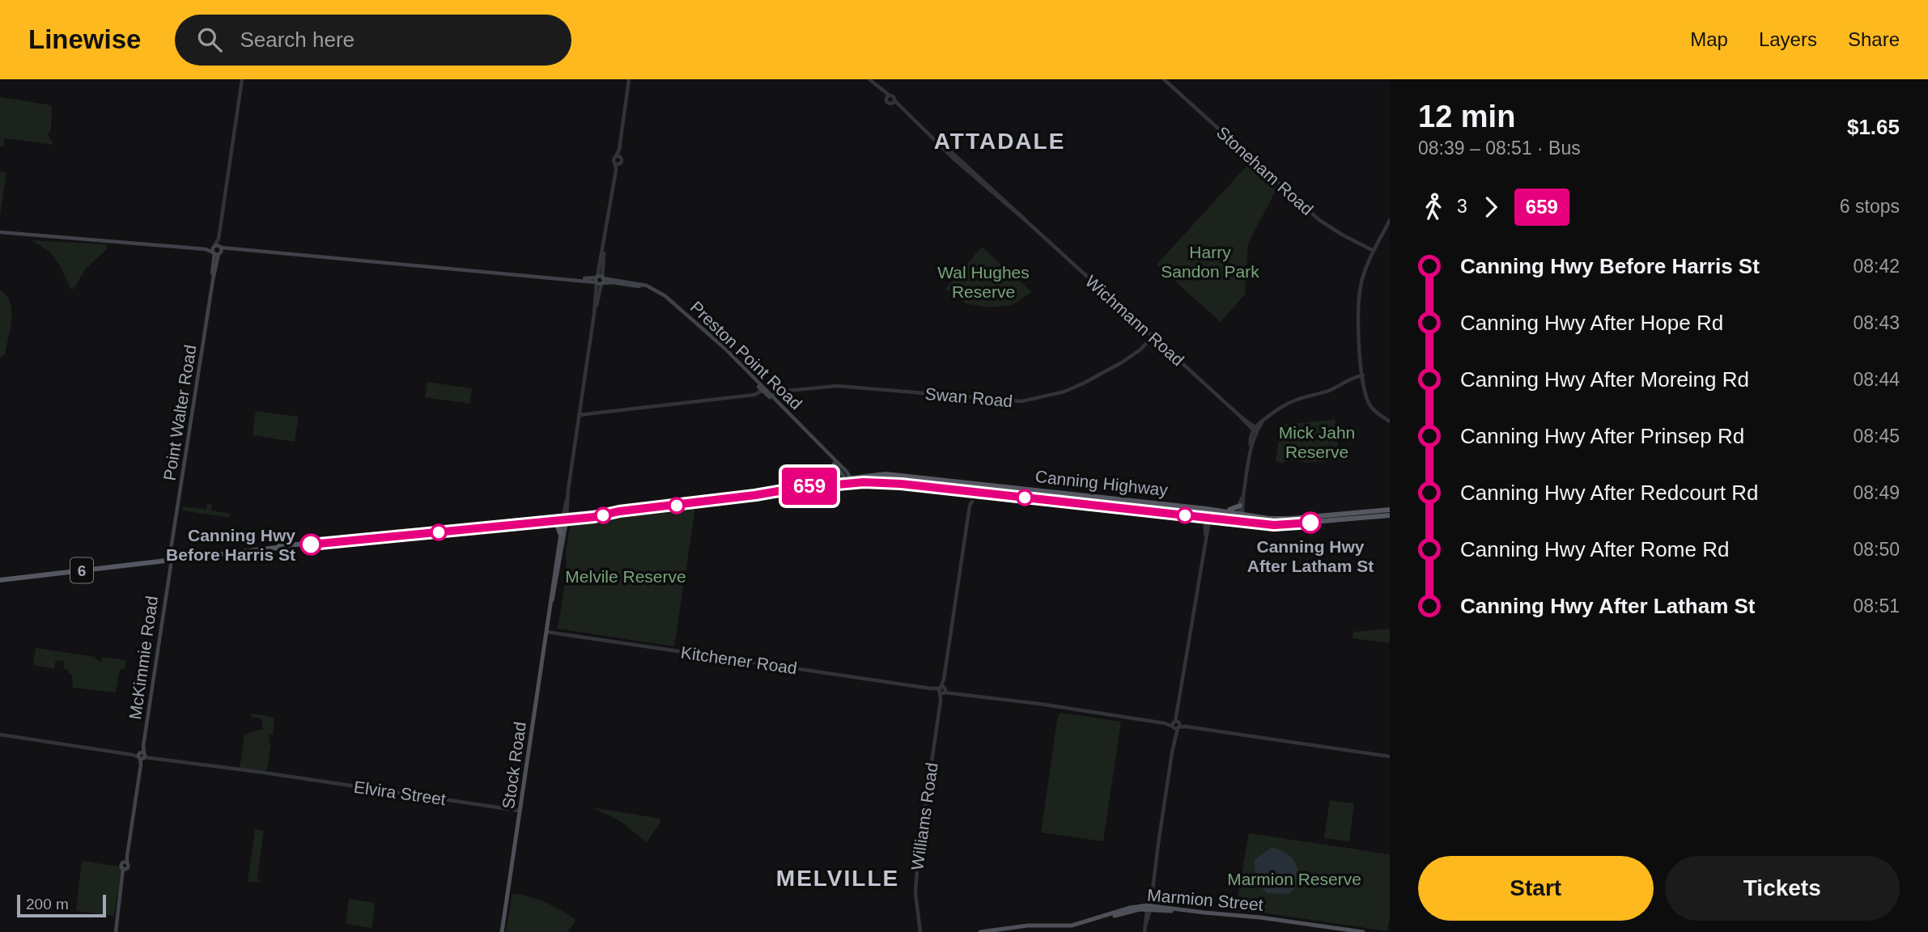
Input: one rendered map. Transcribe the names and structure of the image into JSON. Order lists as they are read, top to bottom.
{
  "streets": {
    "highway": ["Canning Highway", "6"],
    "main road": [
      "Preston Point Road",
      "Point Walter Road",
      "McKimmie Road",
      "Stock Road",
      "Marmion Street"
    ],
    "street": [
      "Stoneham Road",
      "Wichmann Road",
      "Swan Road",
      "Kitchener Road",
      "Elvira Street",
      "Williams Road"
    ]
  },
  "crossings": [
    ["Wichmann Road", "Swan Road"],
    ["Preston Point Road", "Swan Road"],
    ["Preston Point Road", "Point Walter Road"],
    ["Preston Point Road", "Canning Highway"],
    ["Preston Point Road", "Stock Road"],
    ["Point Walter Road", "Canning Highway"],
    ["Point Walter Road", "McKimmie Road"],
    ["Canning Highway", "McKimmie Road"],
    ["Canning Highway", "Stock Road"],
    ["McKimmie Road", "Elvira Street"],
    ["Kitchener Road", "Stock Road"],
    ["Kitchener Road", "Williams Road"],
    ["Stock Road", "Elvira Street"]
  ],
  "districts": ["ATTADALE", "MELVILLE"],
  "parks": [
    "Harry Sandon Park",
    "Wal Hughes Reserve",
    "Mick Jahn Reserve",
    "Melvile Reserve",
    "Marmion Reserve"
  ],
  "places": ["Canning Hwy After Latham St", "Canning Hwy Before Harris St"],
  "lines": ["bus line 659"],
  "scale_bar": "200 m",
  "page": {
    "header": "Linewise",
    "search": "Search here",
    "nav": ["Map", "Layers", "Share"],
    "on_map": "659",
    "heading": ["12 min", "08:39 – 08:51 · Bus", "$1.65"],
    "legs": ["3", "659", "6 stops"],
    "list": [
      {
        "name": "Canning Hwy Before Harris St",
        "value": "08:42"
      },
      {
        "name": "Canning Hwy After Hope Rd",
        "value": "08:43"
      },
      {
        "name": "Canning Hwy After Moreing Rd",
        "value": "08:44"
      },
      {
        "name": "Canning Hwy After Prinsep Rd",
        "value": "08:45"
      },
      {
        "name": "Canning Hwy After Redcourt Rd",
        "value": "08:49"
      },
      {
        "name": "Canning Hwy After Rome Rd",
        "value": "08:50"
      },
      {
        "name": "Canning Hwy After Latham St",
        "value": "08:51"
      }
    ],
    "buttons": ["Start", "Tickets"],
    "scale": "200 m"
  }
}
